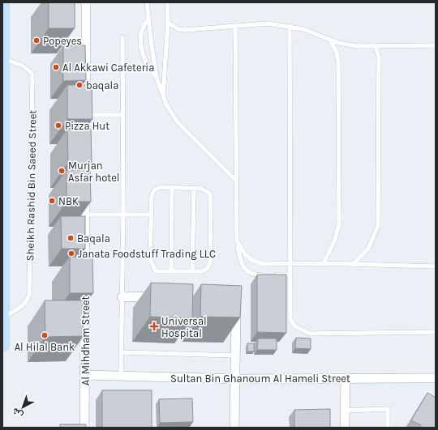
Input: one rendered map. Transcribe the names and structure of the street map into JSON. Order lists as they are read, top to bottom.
{
  "streets": {
    "street": ["Al Mihdham Street", "Sultan Bin Ghanoum Al Hameli Street"],
    "lane": ["Sheikh Rashid Bin Saeed Street"]
  },
  "crossings": [
    ["Al Mihdham Street", "Sultan Bin Ghanoum Al Hameli Street"]
  ],
  "places": {
    "other": [
      "Popeyes",
      "Al Akkawi Cafeteria",
      "baqala",
      "Pizza Hut",
      "Murjan Asfar hotel",
      "NBK",
      "Baqala",
      "Janata Foodstuff Trading LLC",
      "Al Hilal Bank"
    ],
    "health": ["Universal Hospital"]
  },
  "north": "bottom left"
}
